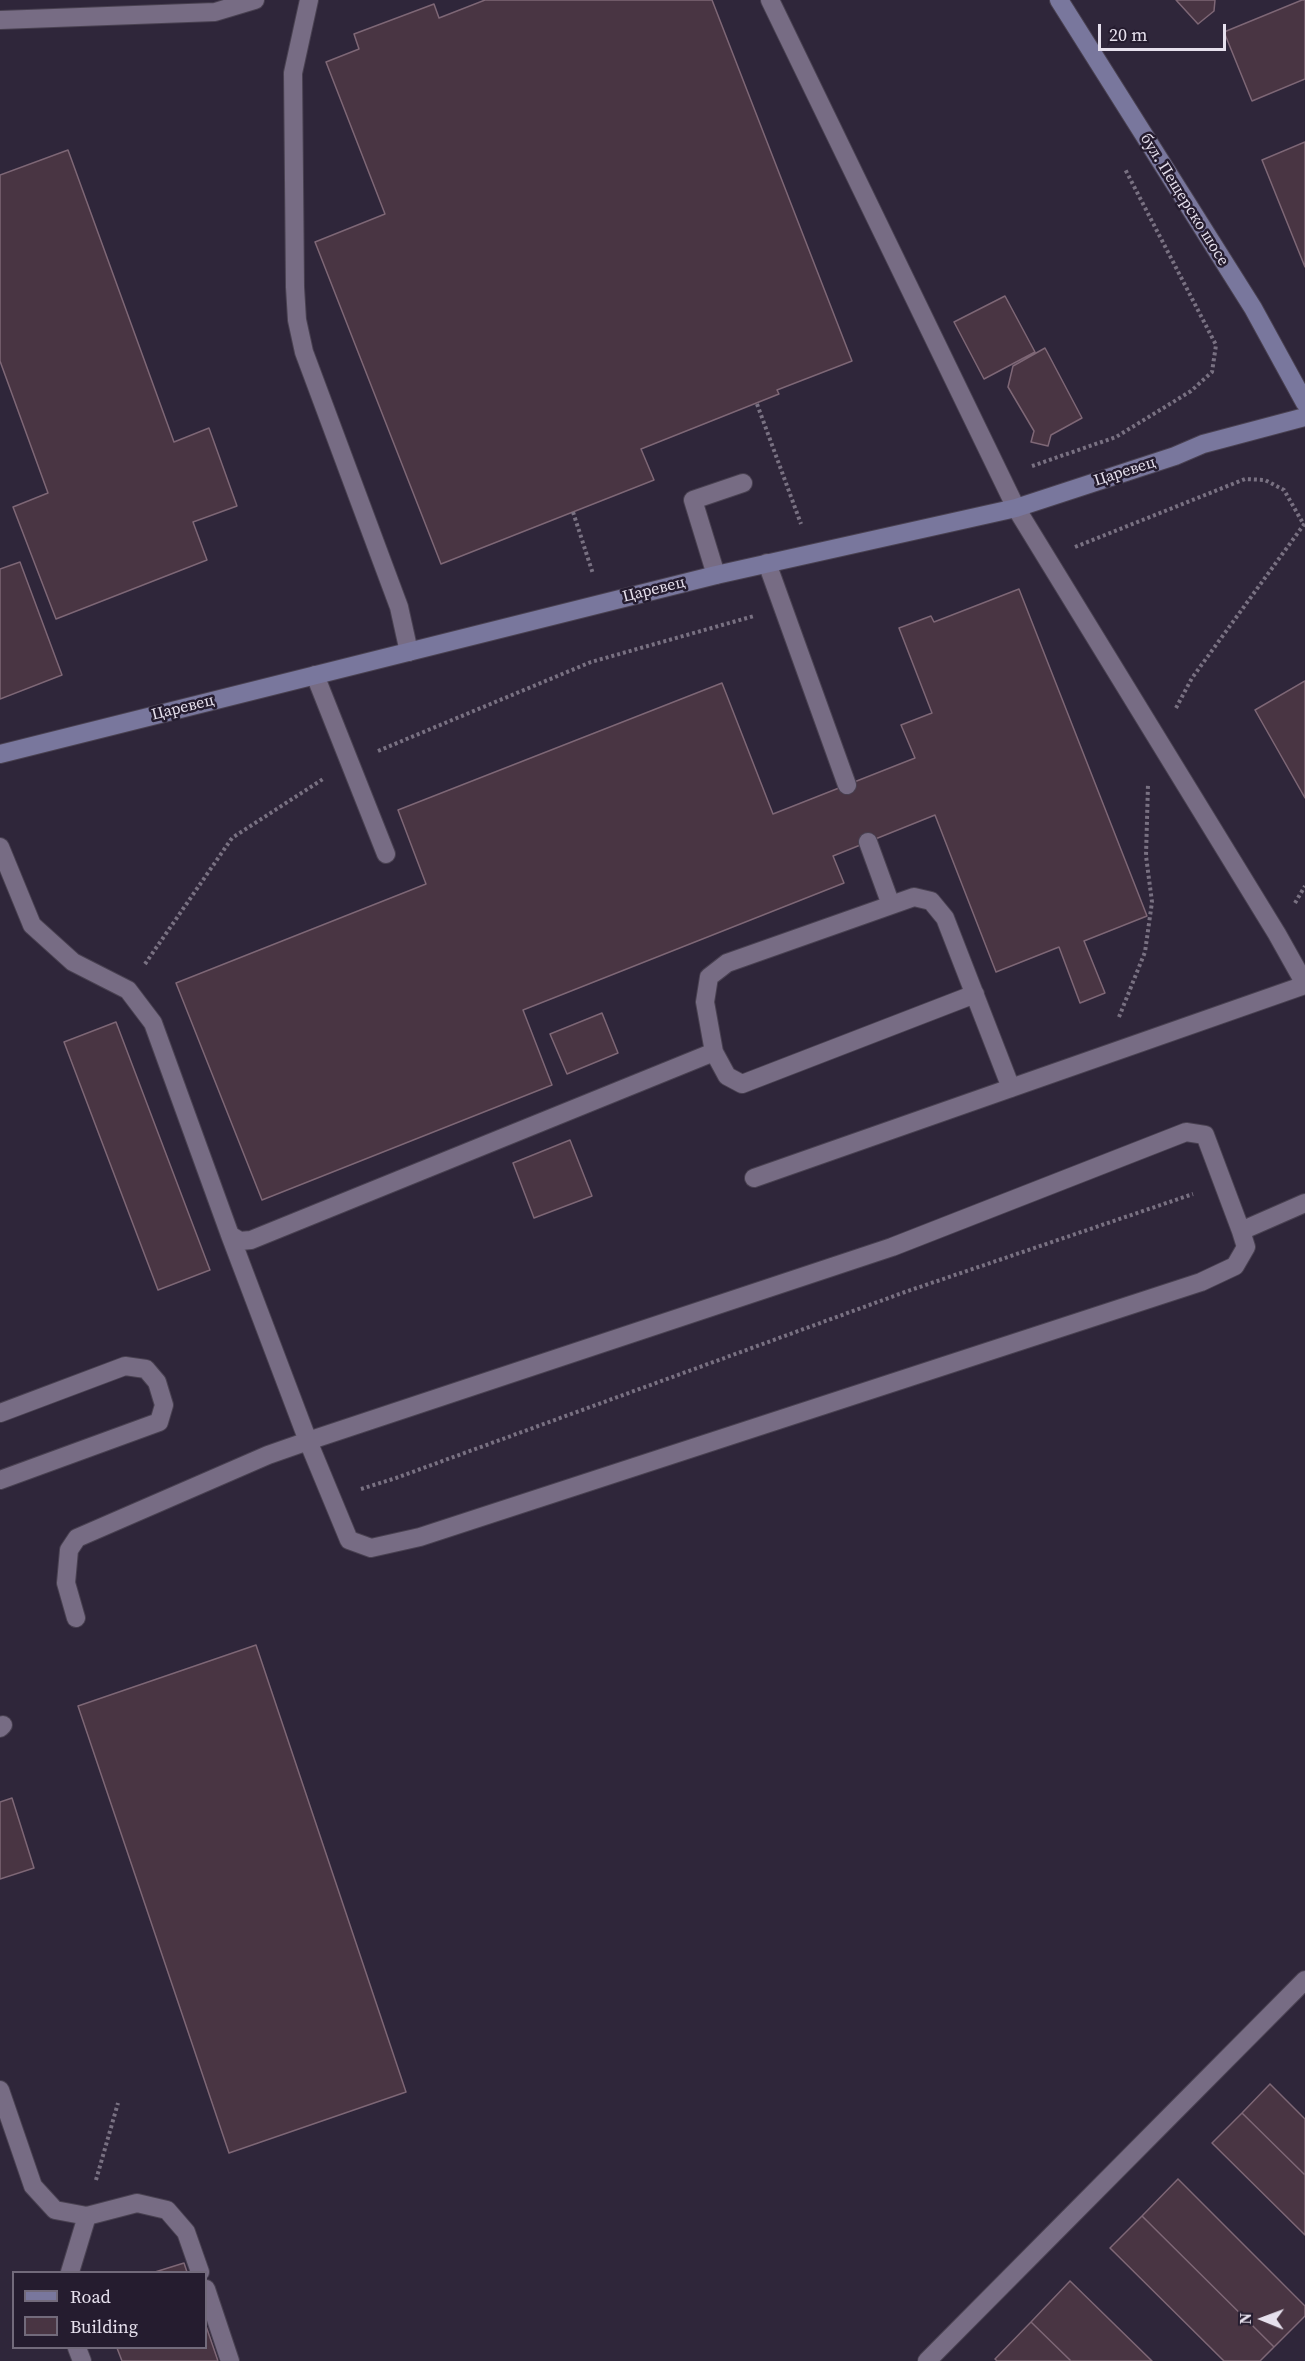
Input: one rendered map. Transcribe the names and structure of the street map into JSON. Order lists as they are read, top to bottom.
{
  "streets": {
    "street": ["бул. Пещерско шосе", "Царевец"]
  },
  "legend": ["Road", "Building"],
  "scale_bar": "20 m",
  "north": "left"
}
